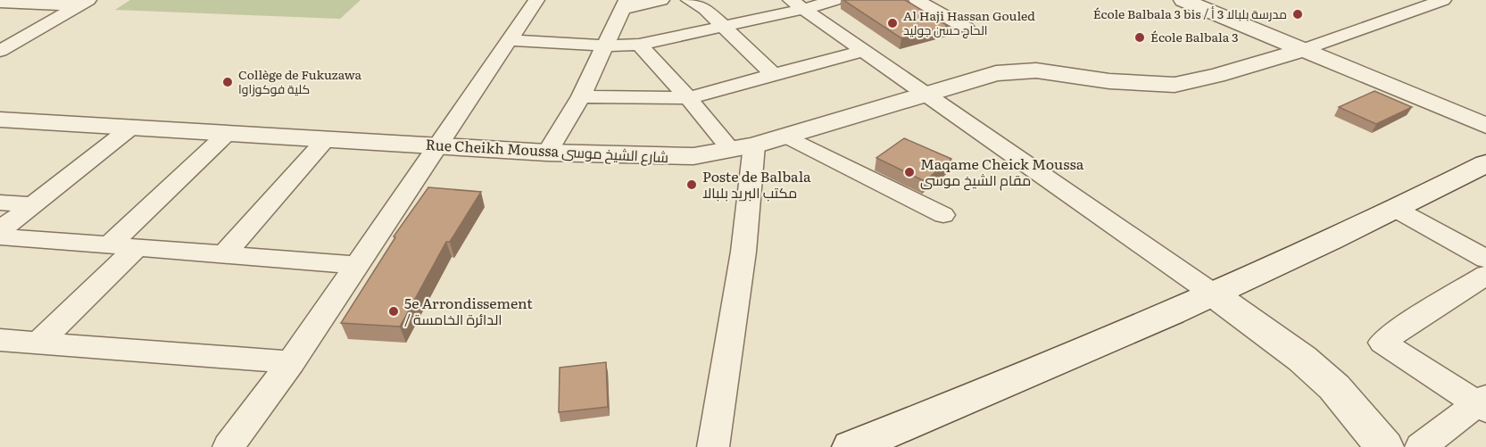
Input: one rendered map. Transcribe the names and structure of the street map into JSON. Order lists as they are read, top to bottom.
{
  "streets": {
    "street": ["Rue Cheikh Moussa شارع الشيخ موسى"]
  },
  "places": [
    "École Balbala 3 bis / مدرسة بلبالا 3 أ",
    "Al Haji Hassan Gouled الحاج حسن جوليد",
    "École Balbala 3",
    "Collège de Fukuzawa كلية فوكوزاوا",
    "Maqame Cheick Moussa مقام الشيخ موسى",
    "Poste de Balbala مكتب البريد بلبالا",
    "5e Arrondissement / الدائرة الخامسة"
  ]
}
